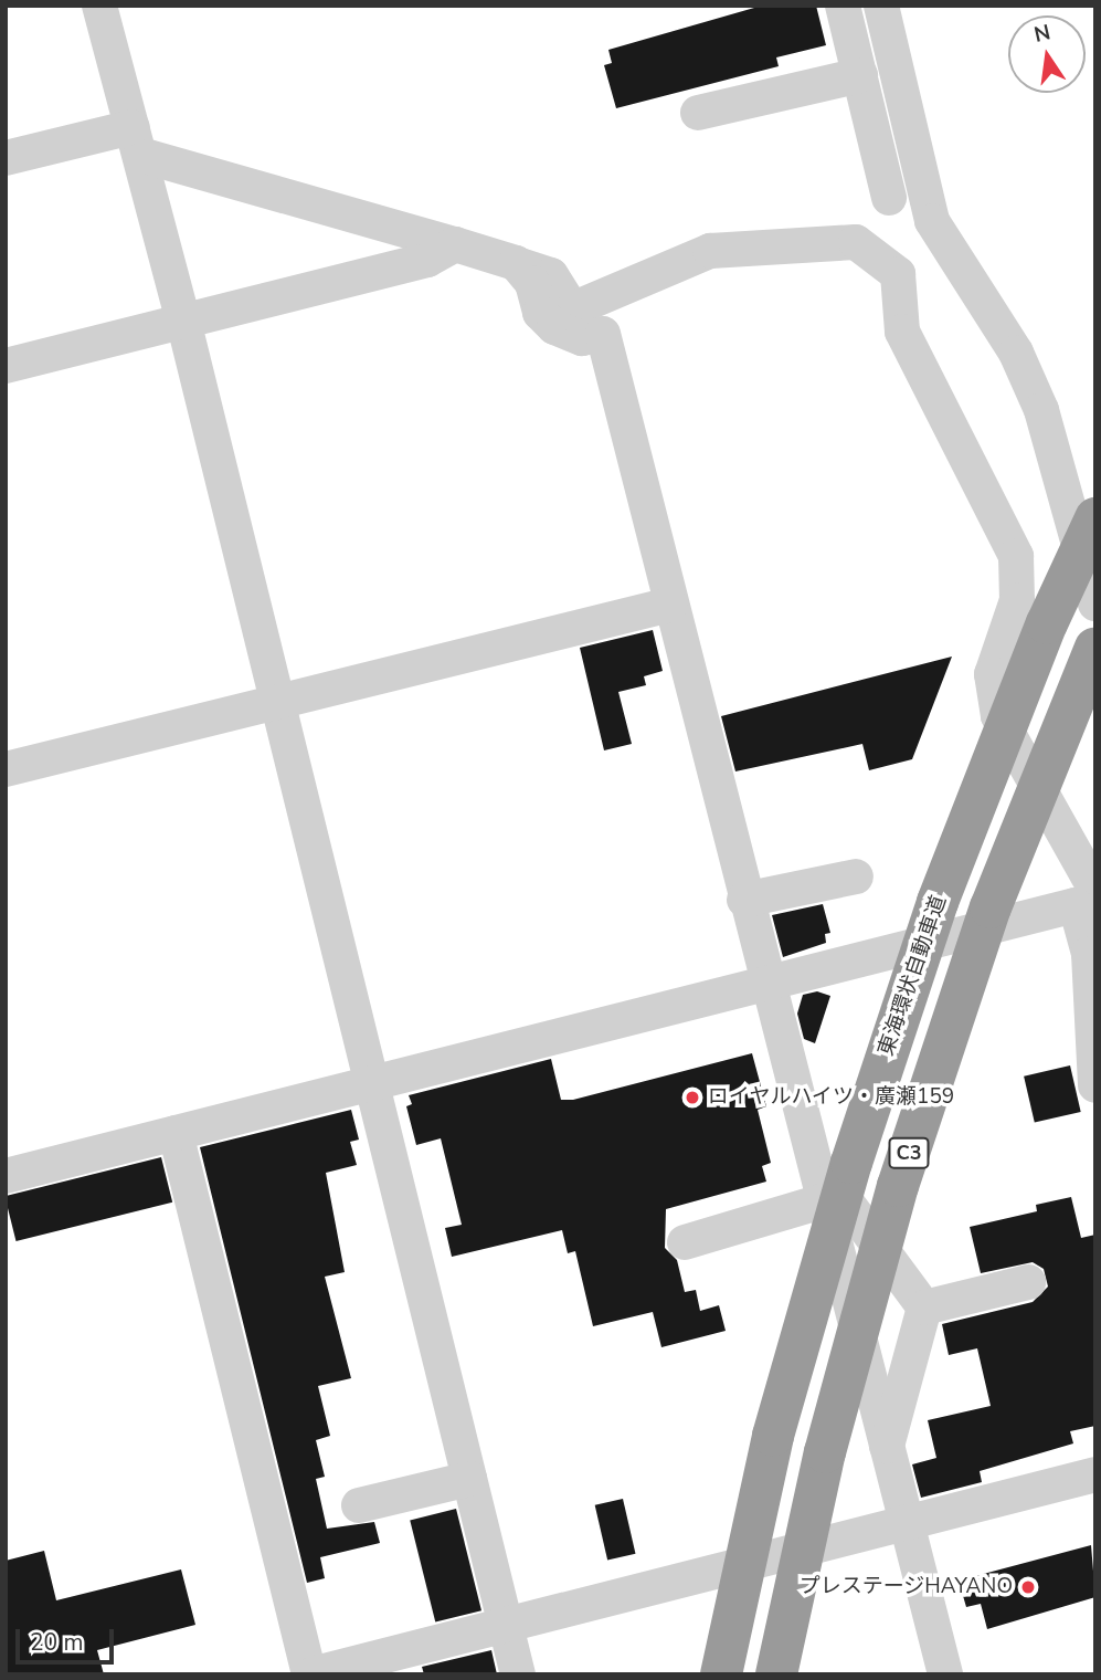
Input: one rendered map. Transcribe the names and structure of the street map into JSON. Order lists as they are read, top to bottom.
{
  "streets": {
    "highway": ["東海環状自動車道", "C3"]
  },
  "places": ["ロイヤルハイツ・廣瀬159", "プレステージHAYANO"],
  "scale_bar": "20 m",
  "north": "top"
}
